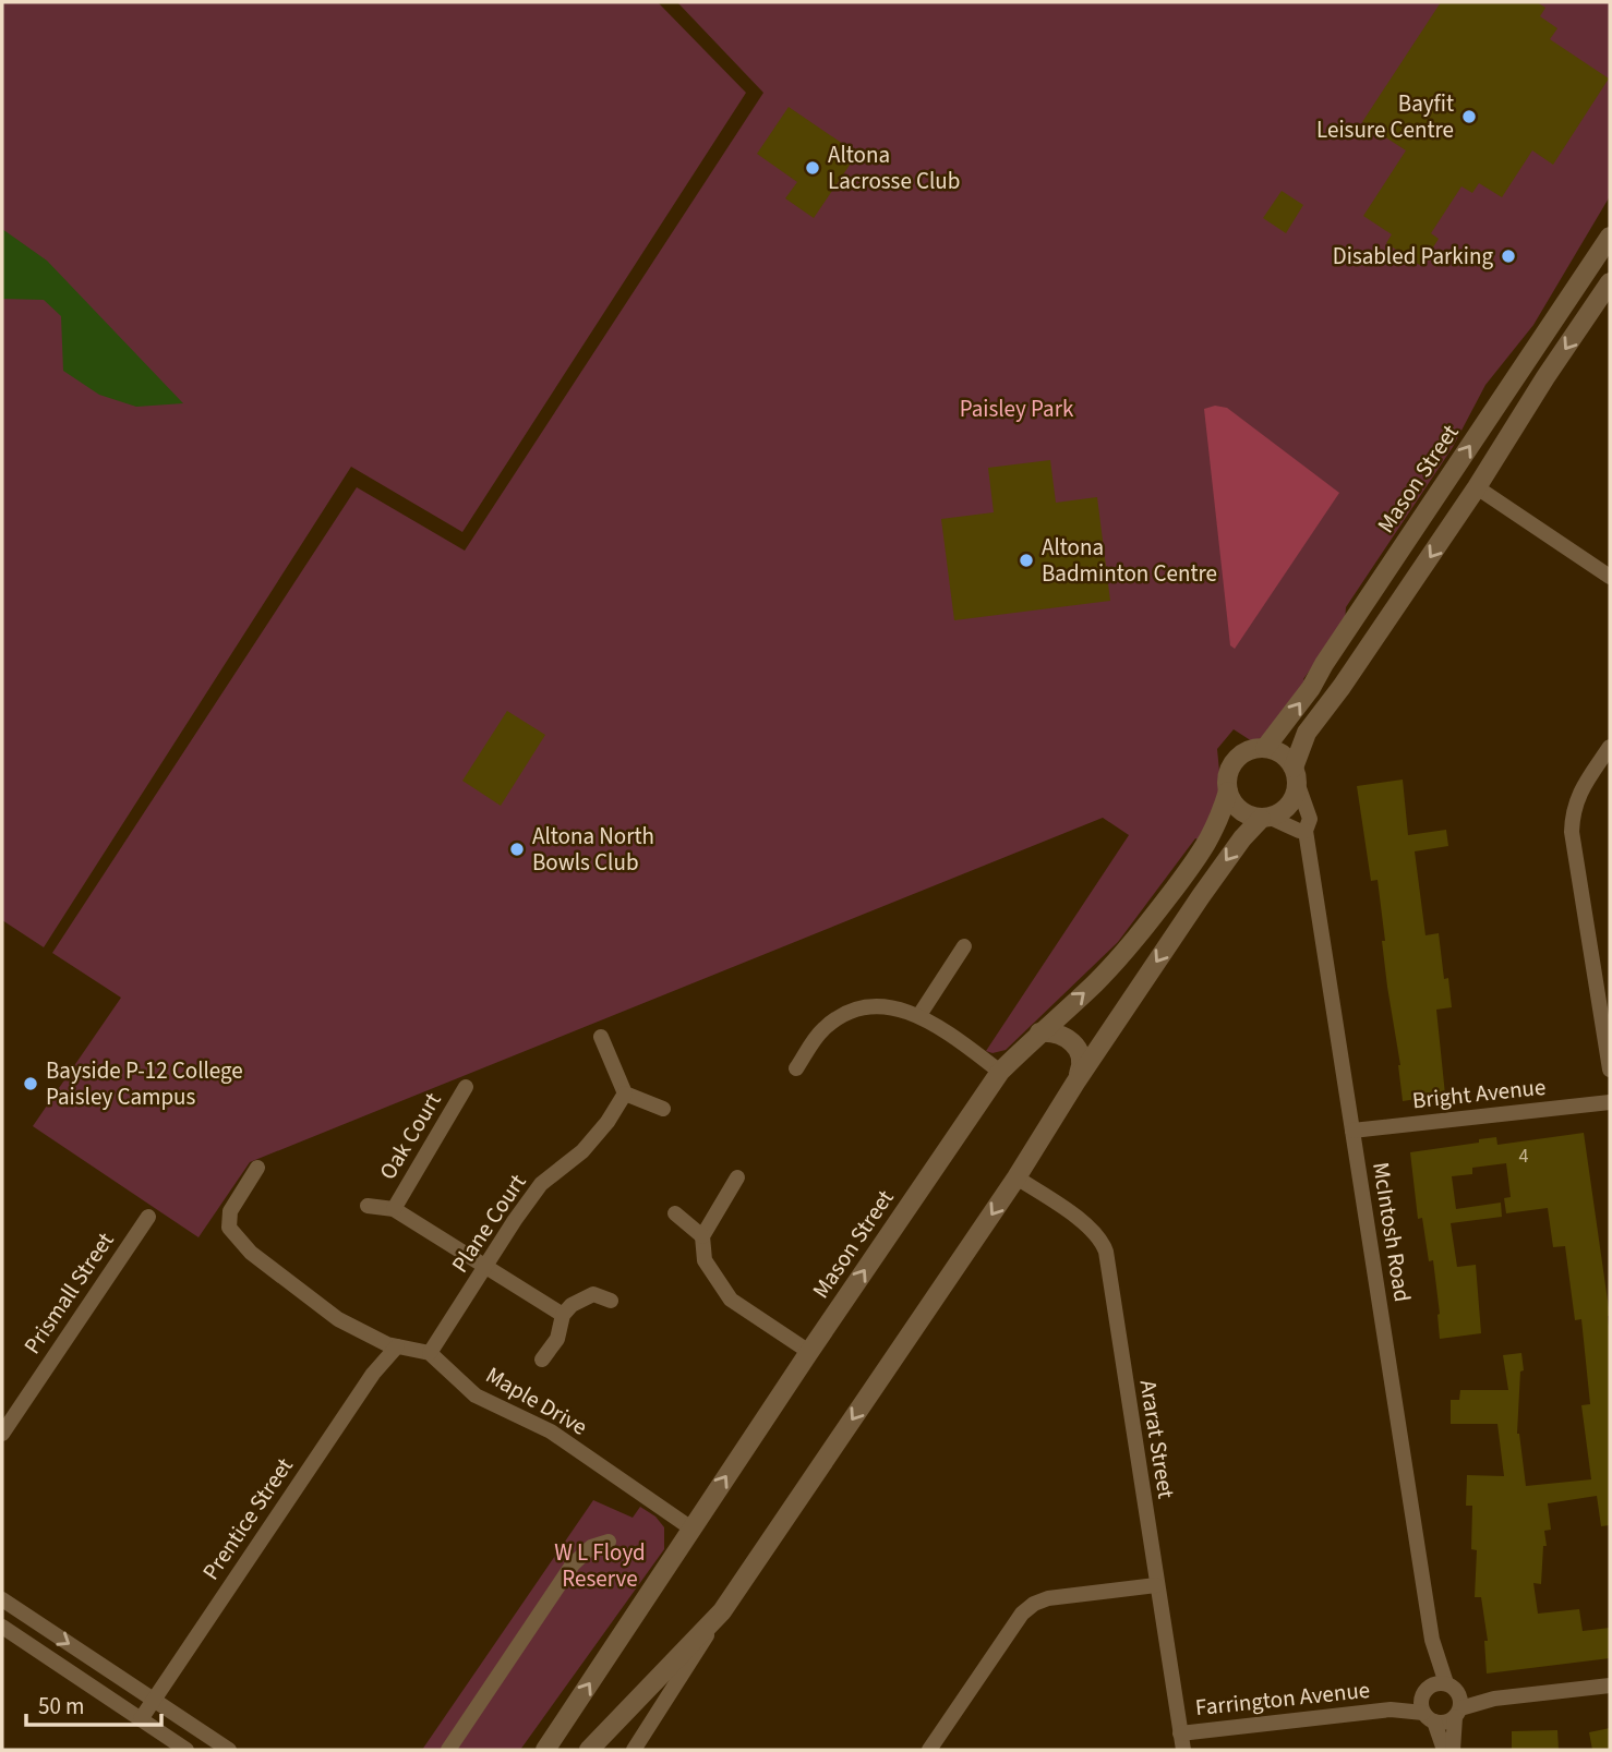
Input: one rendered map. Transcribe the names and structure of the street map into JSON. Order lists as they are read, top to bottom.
{
  "streets": {
    "street": [
      "Mason Street",
      "Bright Avenue",
      "Oak Court",
      "Plane Court",
      "McIntosh Road",
      "Prismall Street",
      "Maple Drive",
      "Ararat Street",
      "Prentice Street",
      "Farrington Avenue"
    ]
  },
  "crossings": [
    ["Mason Street", "McIntosh Road"],
    ["Mason Street", "Maple Drive"],
    ["Bright Avenue", "McIntosh Road"],
    ["Oak Court", "Plane Court"],
    ["Plane Court", "Maple Drive"],
    ["McIntosh Road", "Farrington Avenue"],
    ["Ararat Street", "Farrington Avenue"]
  ],
  "parks": ["Paisley Park", "W L Floyd Reserve"],
  "places": [
    "Bayfit Leisure Centre",
    "Altona Lacrosse Club",
    "Disabled Parking",
    "Altona Badminton Centre",
    "Altona North Bowls Club",
    "Bayside P-12 College Paisley Campus"
  ],
  "house_numbers": ["4"],
  "scale_bar": "50 m"
}
